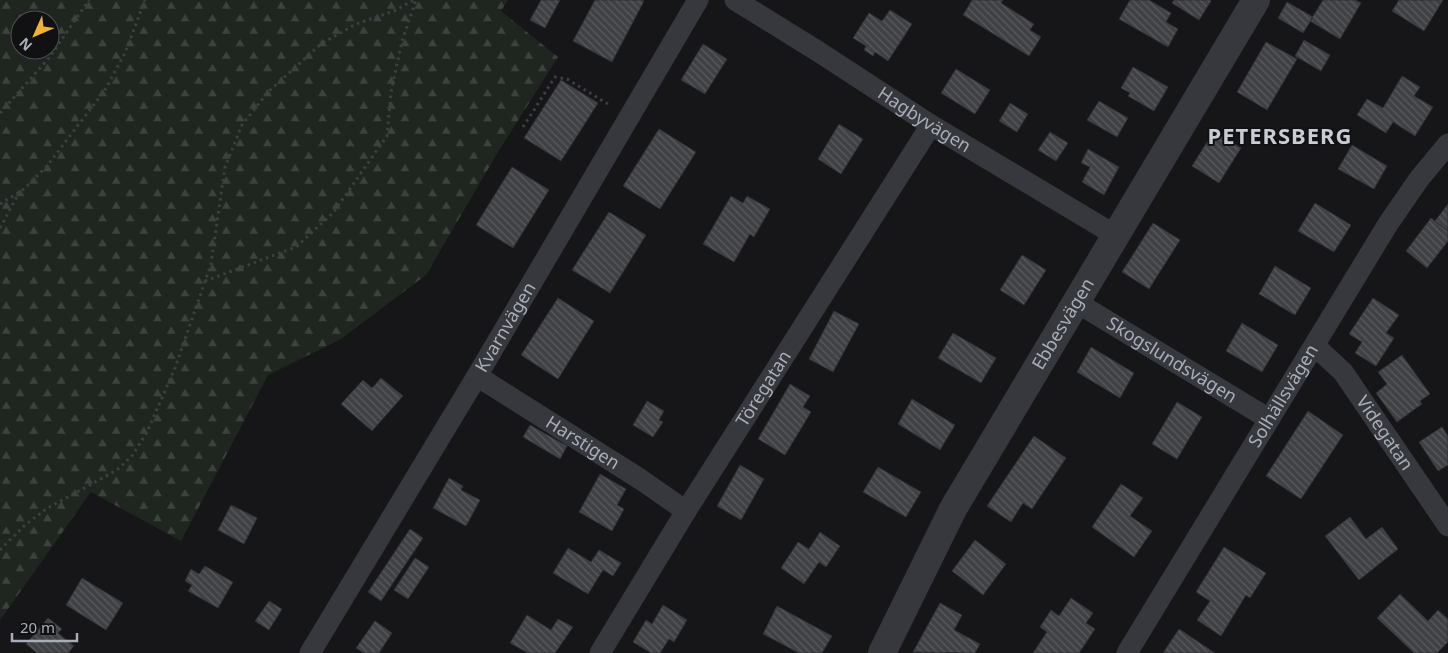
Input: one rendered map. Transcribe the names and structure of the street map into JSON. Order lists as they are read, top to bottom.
{
  "streets": {
    "street": [
      "Hagbyvägen",
      "Ebbesvägen",
      "Kvarnvägen",
      "Skogslundsvägen",
      "Töregatan",
      "Solhällsvägen",
      "Videgatan",
      "Harstigen"
    ]
  },
  "crossings": [
    ["Hagbyvägen", "Ebbesvägen"],
    ["Hagbyvägen", "Töregatan"],
    ["Ebbesvägen", "Skogslundsvägen"],
    ["Kvarnvägen", "Harstigen"],
    ["Skogslundsvägen", "Solhällsvägen"],
    ["Töregatan", "Harstigen"],
    ["Solhällsvägen", "Videgatan"]
  ],
  "districts": ["PETERSBERG"],
  "scale_bar": "20 m",
  "north": "bottom left"
}
